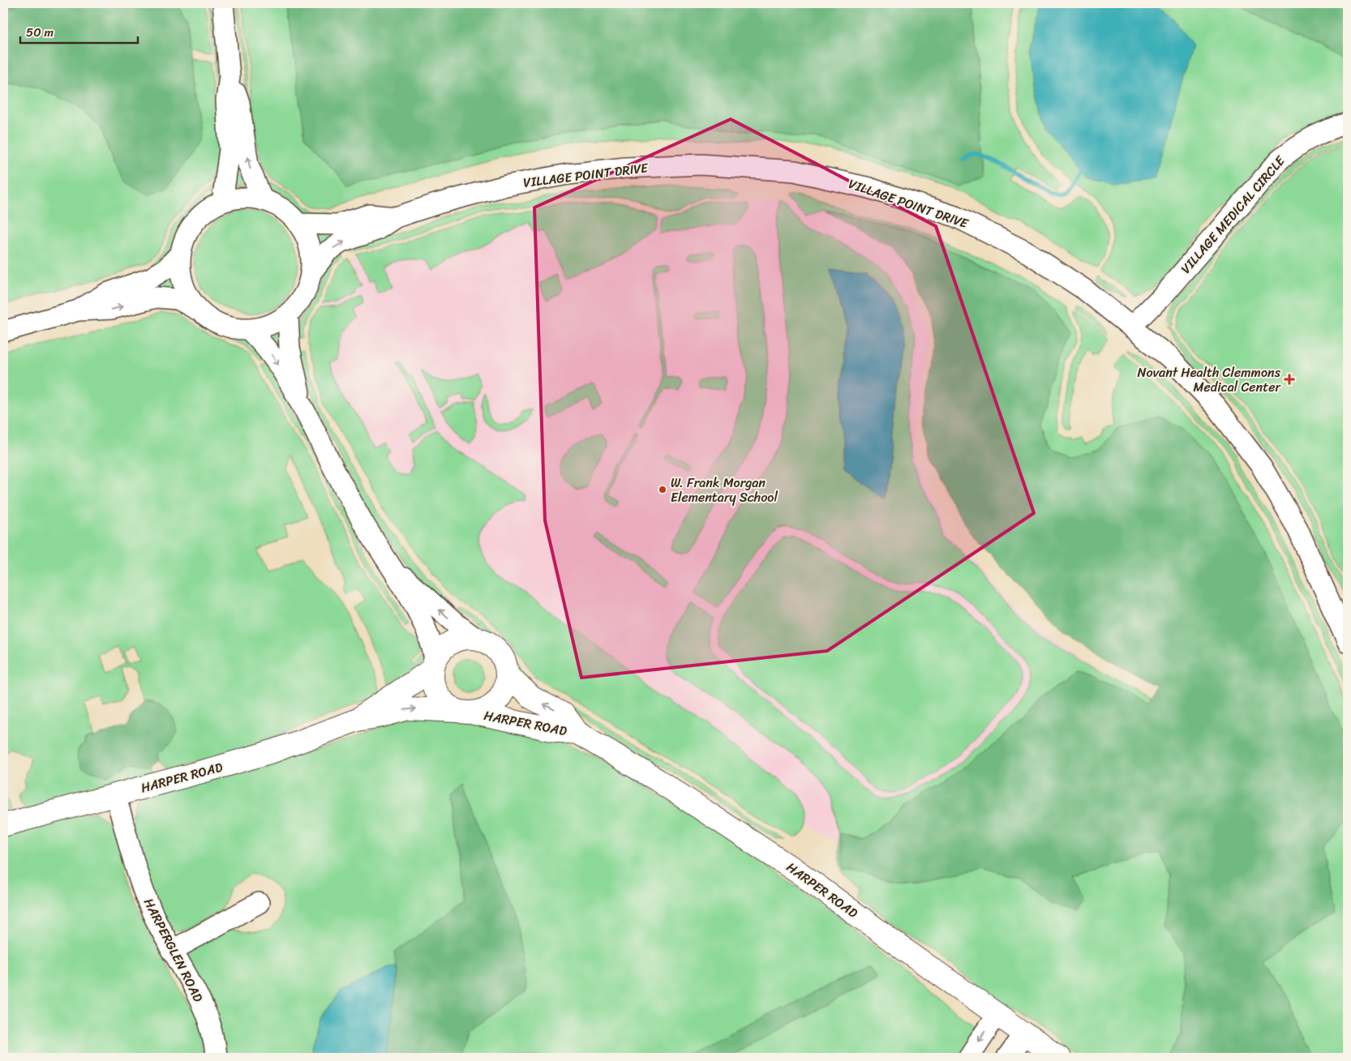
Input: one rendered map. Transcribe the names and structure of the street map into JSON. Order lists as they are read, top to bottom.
{
  "streets": {
    "main road": ["HARPER ROAD"],
    "street": ["VILLAGE POINT DRIVE", "VILLAGE MEDICAL CIRCLE", "HARPERGLEN ROAD"]
  },
  "crossings": [
    ["VILLAGE POINT DRIVE", "VILLAGE MEDICAL CIRCLE"],
    ["HARPER ROAD", "HARPERGLEN ROAD"]
  ],
  "places": {
    "health": ["Novant Health Clemmons Medical Center"],
    "other": ["W. Frank Morgan Elementary School"]
  },
  "scale_bar": "50 m"
}
